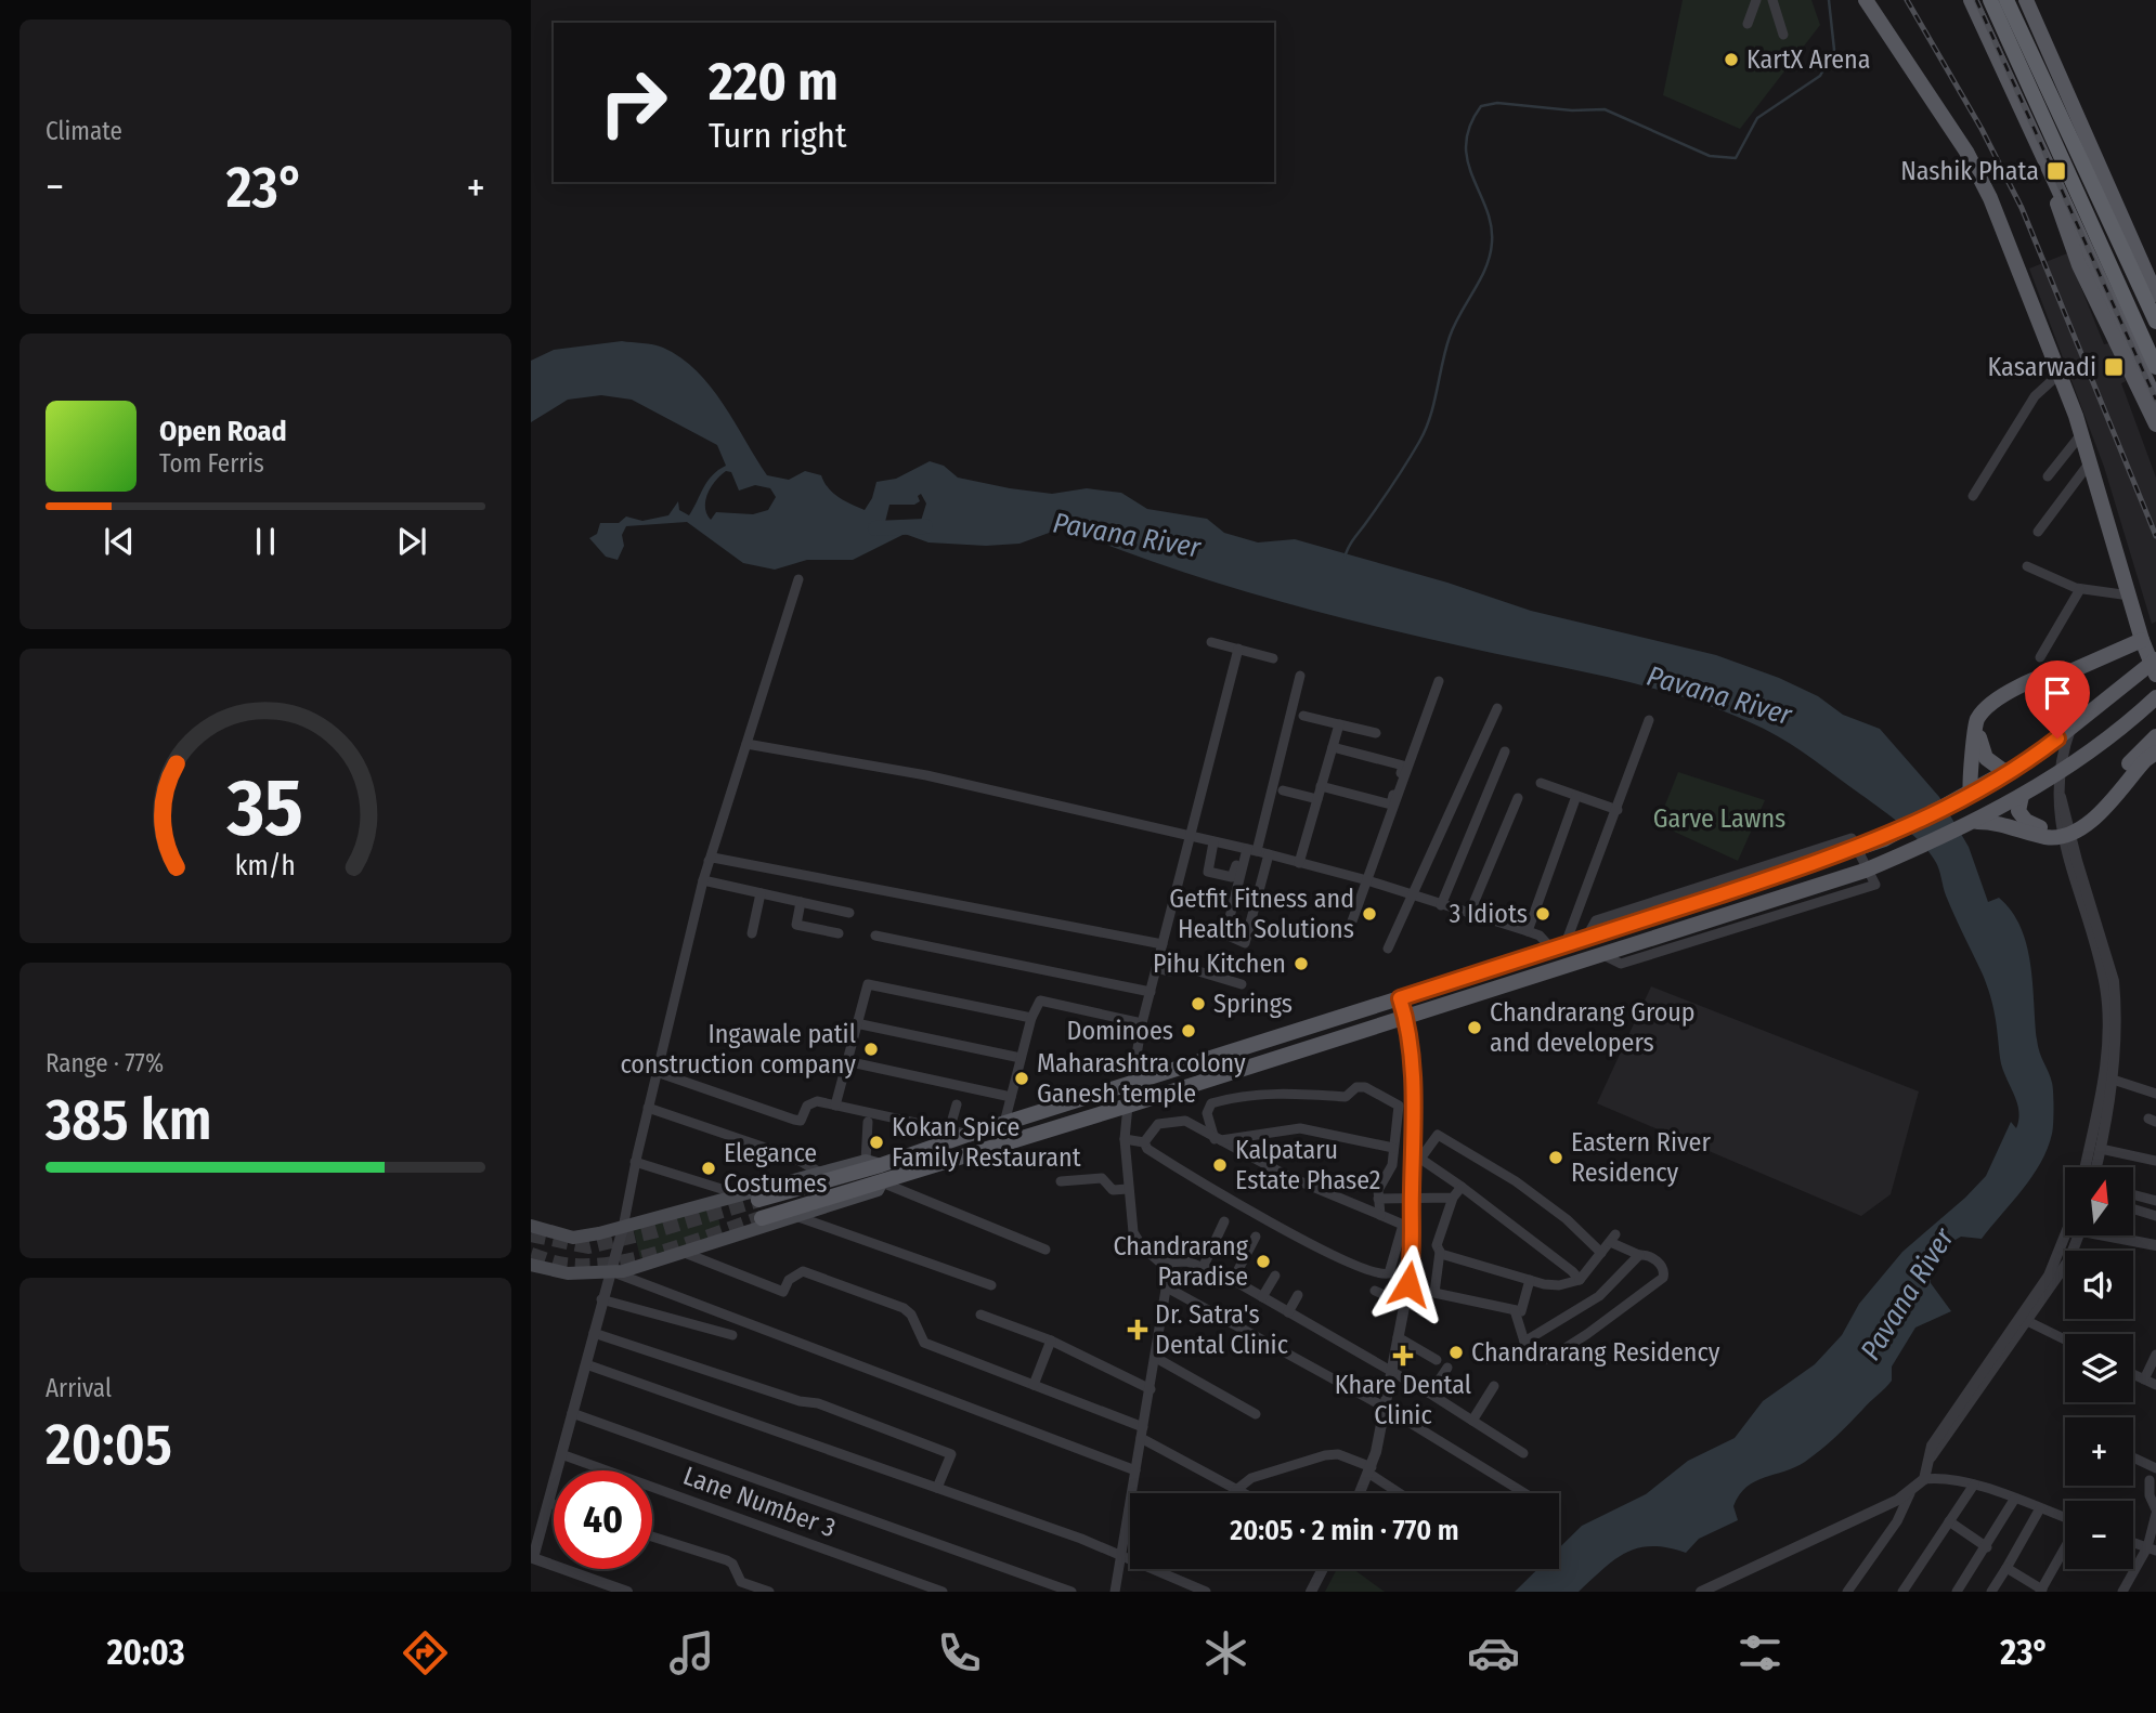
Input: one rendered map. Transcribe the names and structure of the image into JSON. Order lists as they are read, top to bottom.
{
  "streets": {
    "street": ["Lane Number 3"]
  },
  "water": ["Pavana River"],
  "parks": ["Garve Lawns"],
  "places": {
    "other": [
      "KartX Arena",
      "Getfit Fitness and Health Solutions",
      "3 Idiots",
      "Pihu Kitchen",
      "Springs",
      "Chandrarang Group and developers",
      "Dominoes",
      "Ingawale patil construction company",
      "Maharashtra colony Ganesh temple",
      "Kokan Spice Family Restaurant",
      "Eastern River Residency",
      "Kalpataru Estate Phase2",
      "Elegance Costumes",
      "Chandrarang Paradise",
      "Chandrarang Residency"
    ],
    "transit": ["Nashik Phata", "Kasarwadi"],
    "health": ["Dr. Satra's Dental Clinic", "Khare Dental Clinic"]
  },
  "north": "top",
  "page": {
    "tile": [
      "Climate",
      ["Range · 77%", "385 km"],
      ["Arrival", "20:05"]
    ],
    "turn": ["220 m", "Turn right"],
    "heat": ["−", "23°", "+"],
    "song": ["Open Road", "Tom Ferris"],
    "map_buttons": ["+", "−"],
    "limit": "40",
    "trip": "20:05 · 2 min · 770 m",
    "tabs": ["20:03", "23°"],
    "gauge": ["35", "km/h"]
  }
}
